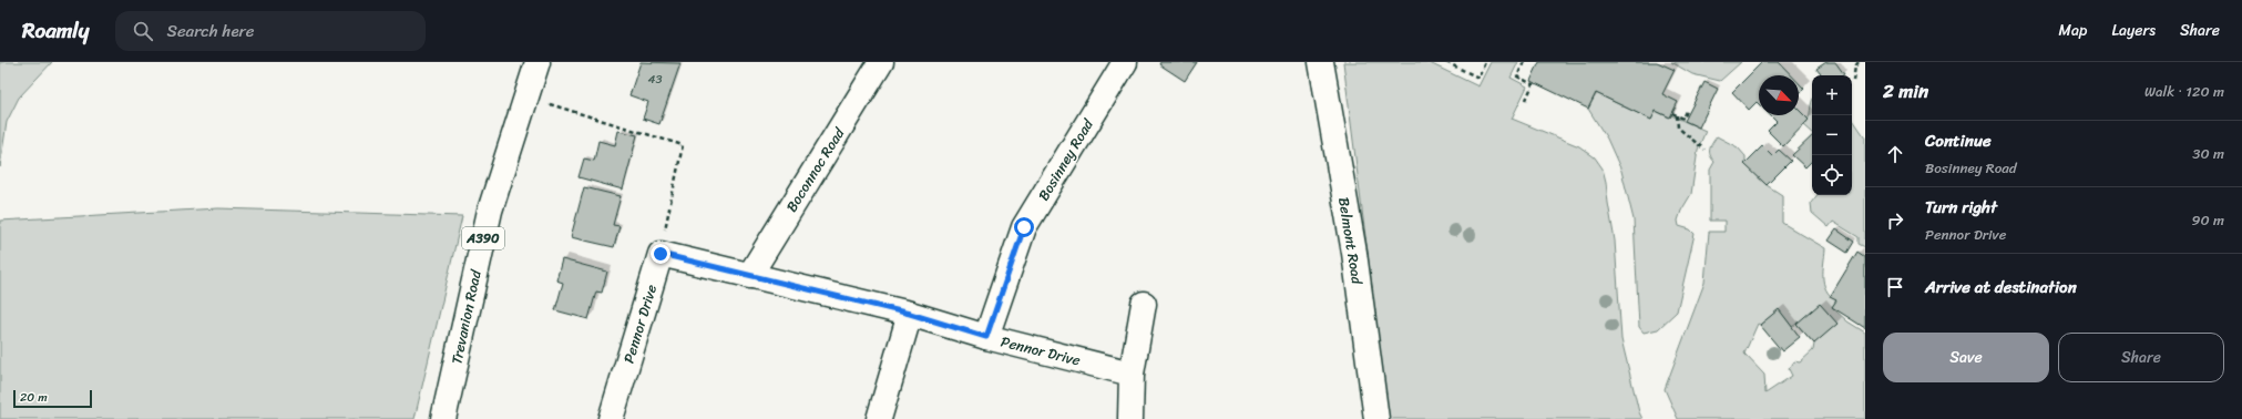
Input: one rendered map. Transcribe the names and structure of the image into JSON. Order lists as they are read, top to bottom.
{
  "streets": {
    "main road": [
      "Bosinney Road",
      "Boconnoc Road",
      "A390",
      "Belmont Road",
      "Trevanion Road",
      "Pennor Drive"
    ]
  },
  "crossings": [
    ["Bosinney Road", "Pennor Drive"],
    ["Boconnoc Road", "Pennor Drive"]
  ],
  "house_numbers": ["43"],
  "scale_bar": "20 m",
  "north": "bottom right",
  "page": {
    "header": "Roamly",
    "search": "Search here",
    "nav": ["Map", "Layers", "Share"],
    "heading": ["2 min", "Walk · 120 m"],
    "map_buttons": ["+", "−"],
    "list": [
      ["Continue", "Bosinney Road", "30 m"],
      ["Turn right", "Pennor Drive", "90 m"],
      "Arrive at destination"
    ],
    "buttons": ["Save", "Share"],
    "scale": "20 m"
  }
}
